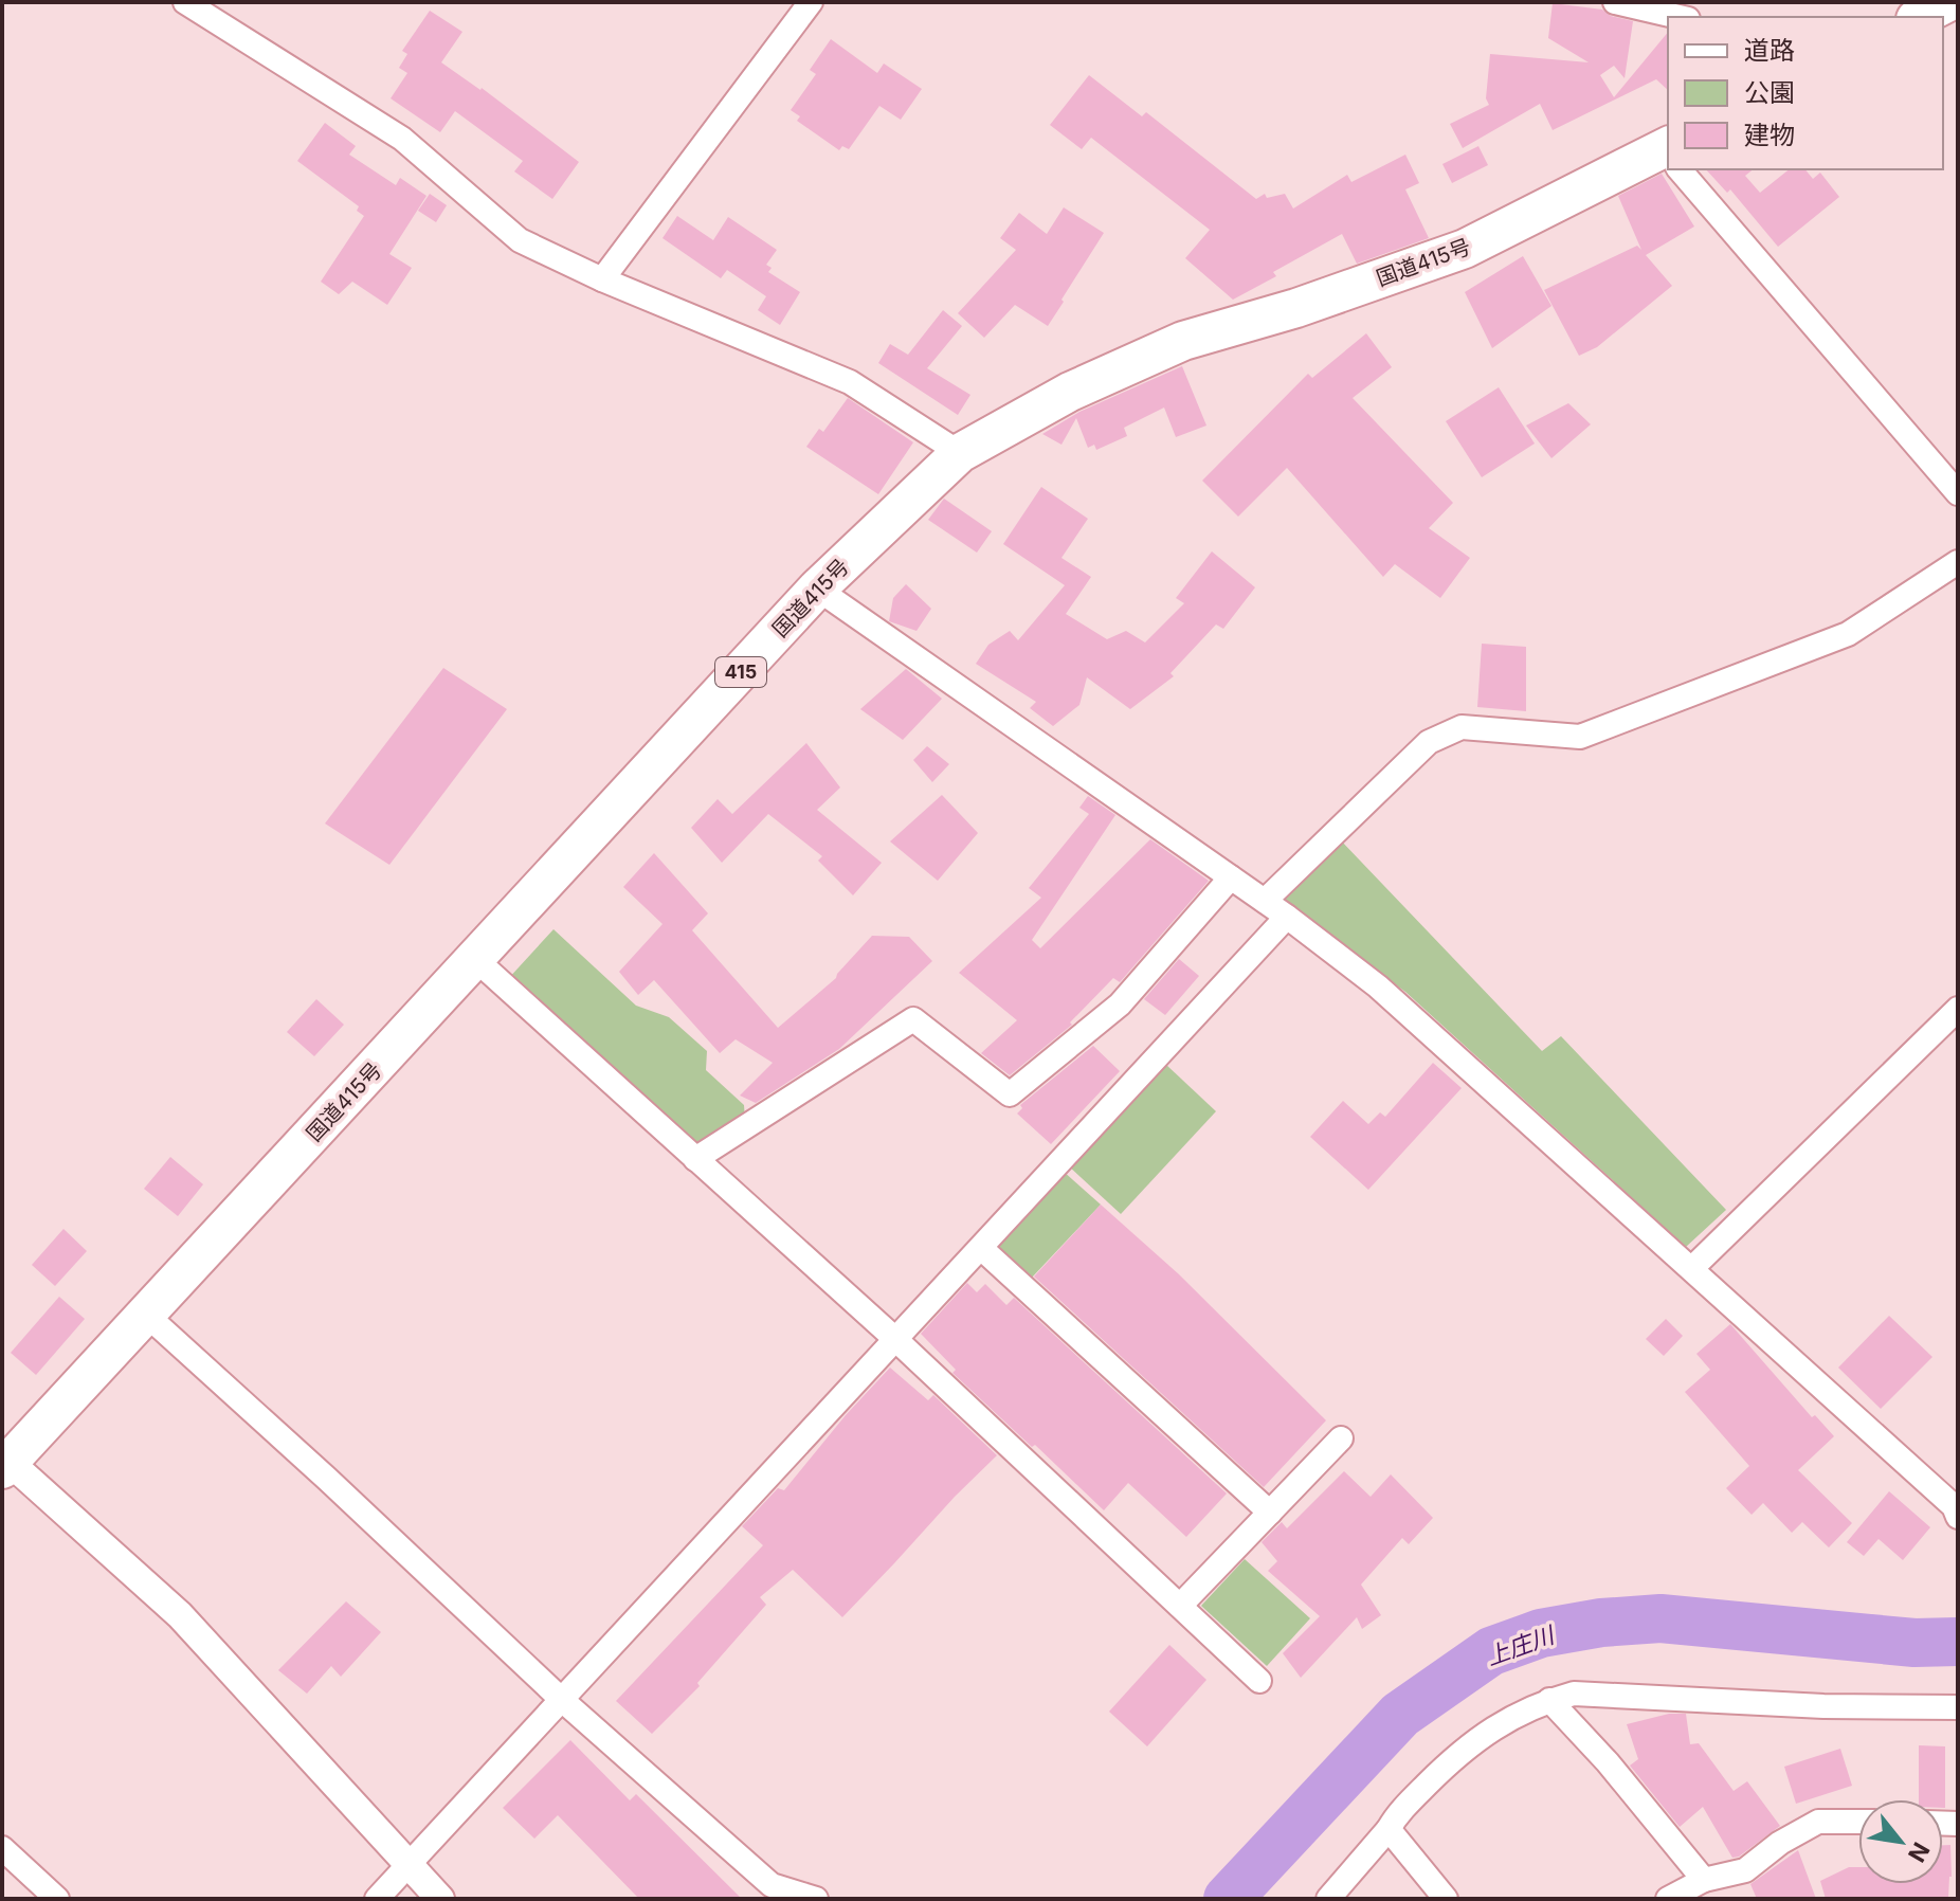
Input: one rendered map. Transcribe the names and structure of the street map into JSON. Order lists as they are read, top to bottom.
{
  "streets": {
    "highway": ["国道415号", "415"]
  },
  "water": ["上庄川"],
  "legend": ["道路", "公園", "建物"],
  "north": "bottom right"
}
